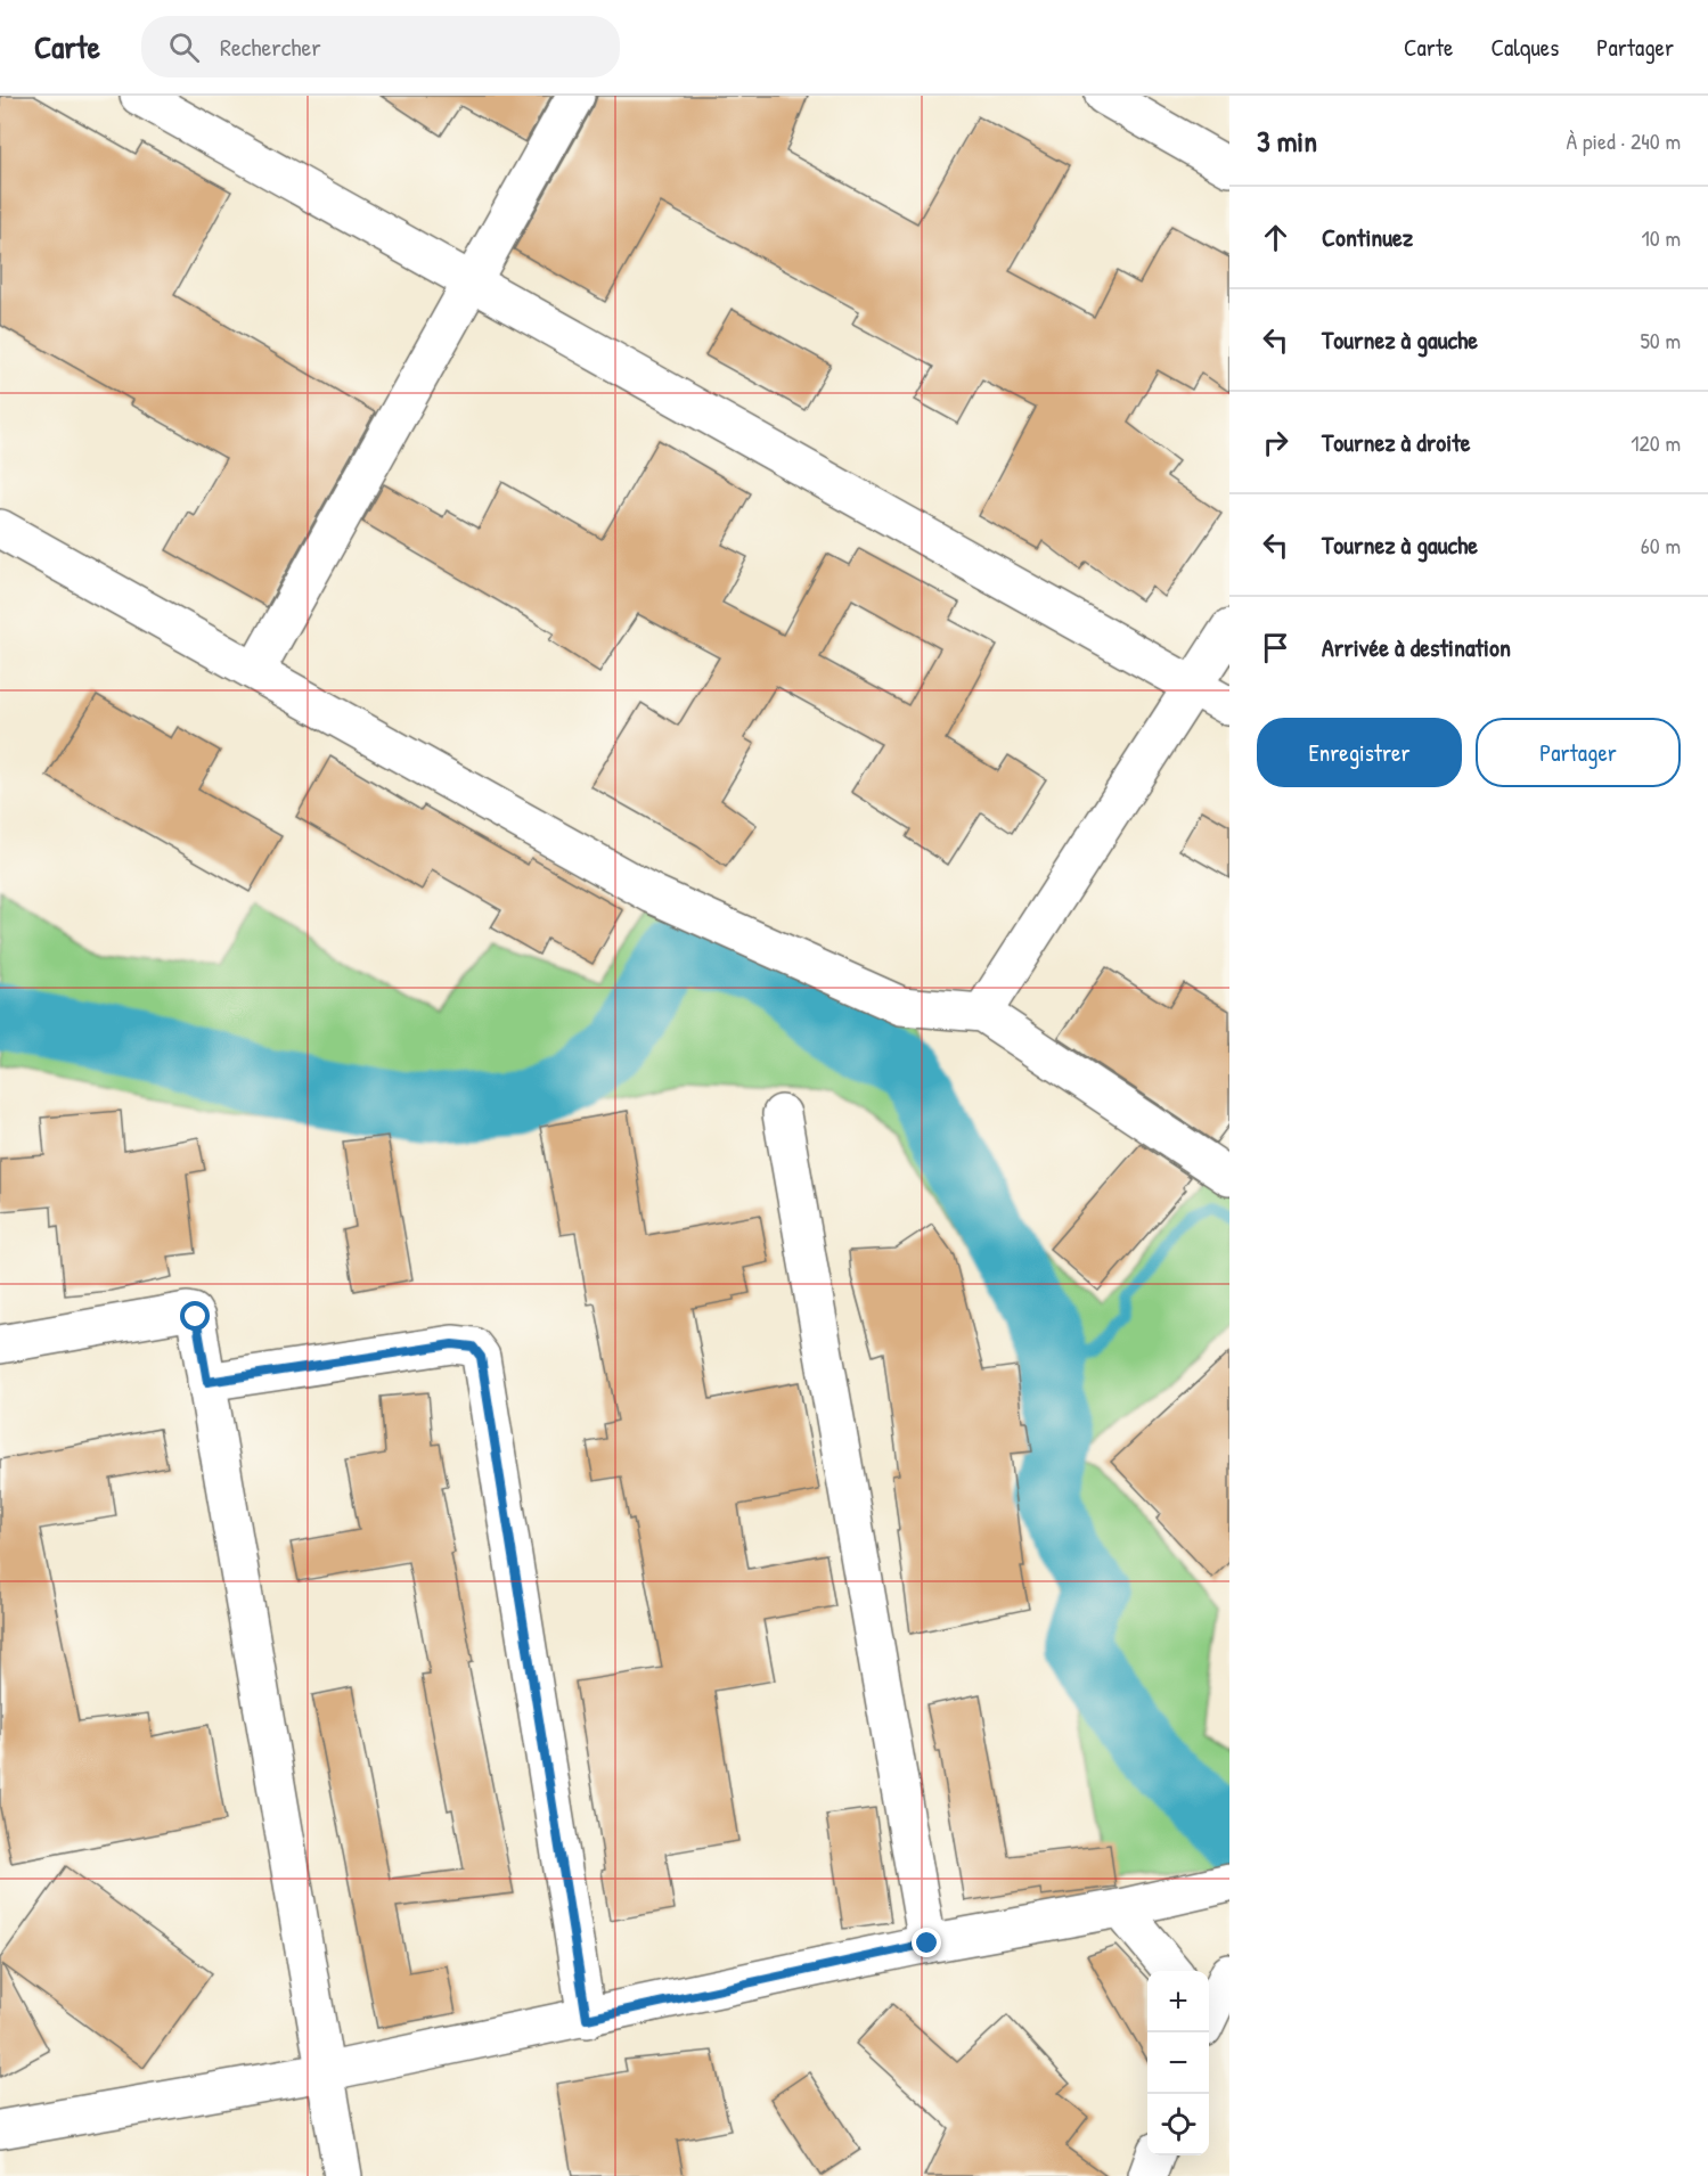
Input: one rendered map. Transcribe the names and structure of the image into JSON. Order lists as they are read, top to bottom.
{
  "page": {
    "header": "Carte",
    "search": "Rechercher",
    "nav": ["Carte", "Calques", "Partager"],
    "heading": ["3 min", "À pied · 240 m"],
    "list": [
      ["Continuez", "10 m"],
      ["Tournez à gauche", "50 m"],
      ["Tournez à droite", "120 m"],
      ["Tournez à gauche", "60 m"],
      "Arrivée à destination"
    ],
    "buttons": ["Enregistrer", "Partager"],
    "map_buttons": ["+", "−"]
  }
}
